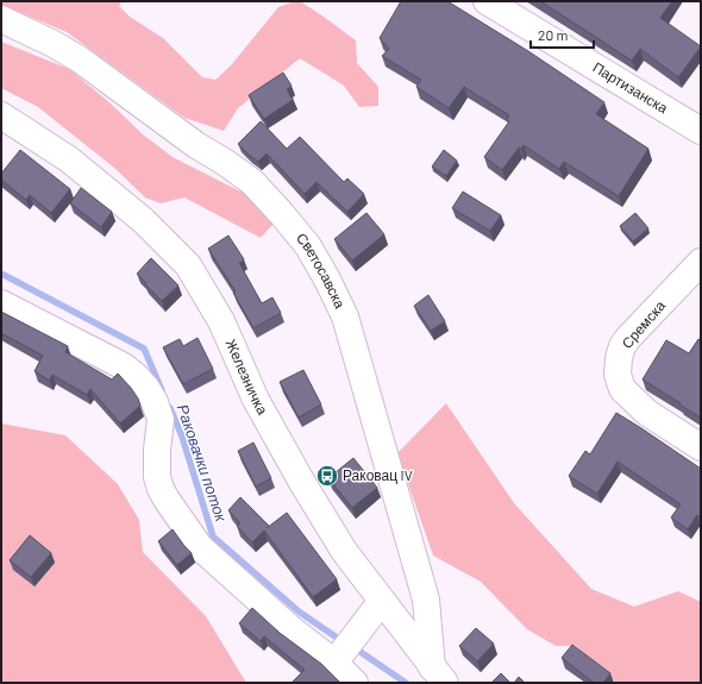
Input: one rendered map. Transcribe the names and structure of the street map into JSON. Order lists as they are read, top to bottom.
{
  "streets": {
    "street": [
      "Партизанска",
      "Светосавска",
      "Сремска",
      "Железничка"
    ]
  },
  "crossings": [
    ["Светосавска", "Железничка"]
  ],
  "water": ["Раковачки поток"],
  "places": {
    "bus stop": ["Раковац IV"]
  },
  "scale_bar": "20 m"
}
